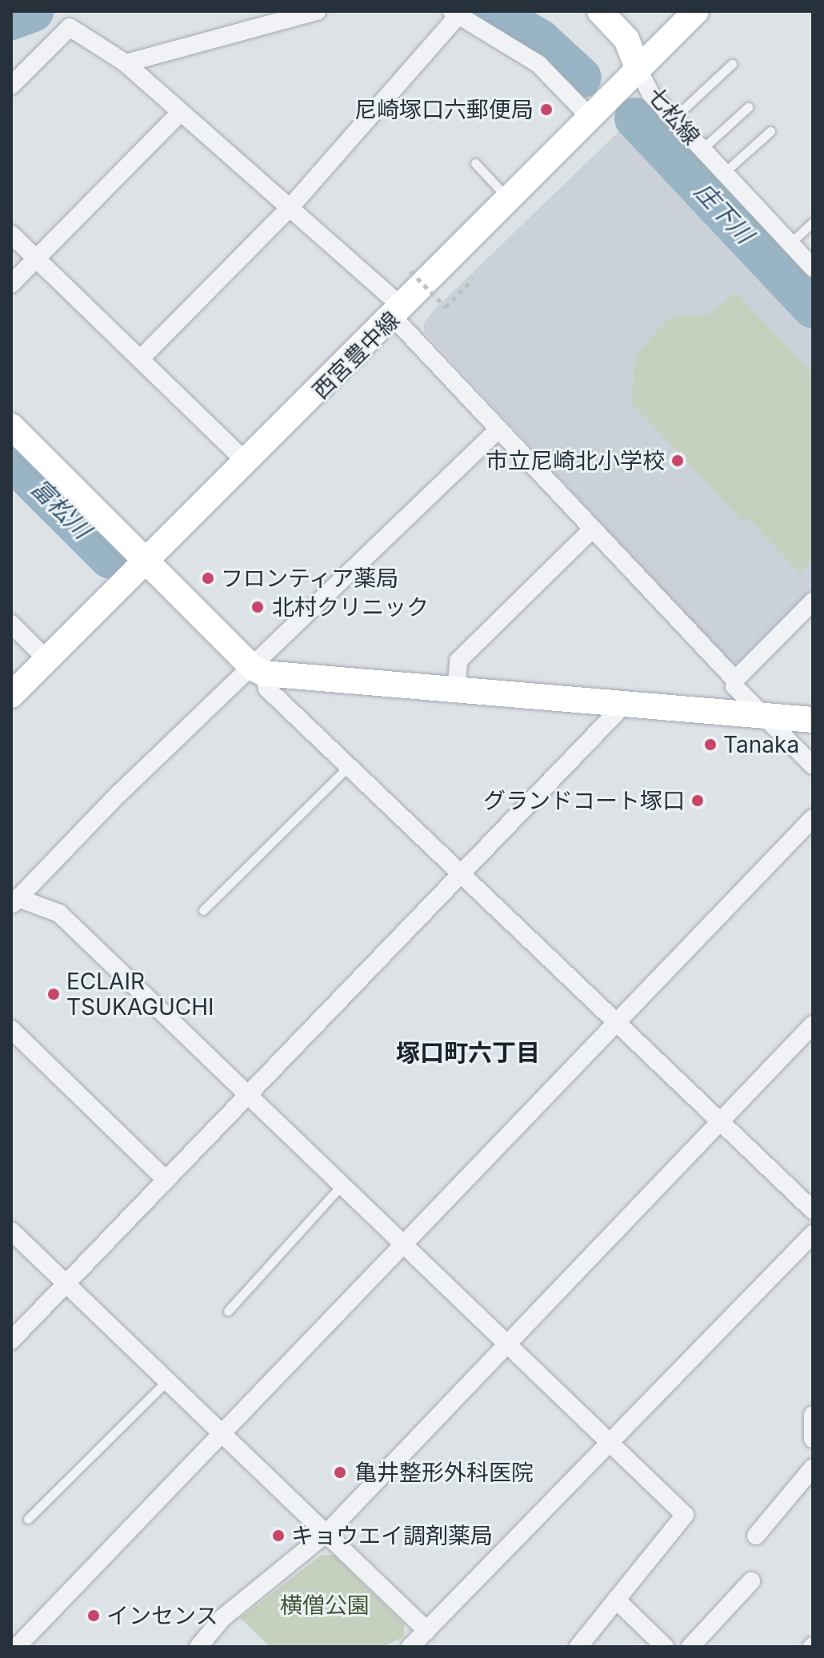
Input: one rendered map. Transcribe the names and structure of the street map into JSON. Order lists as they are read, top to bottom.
{
  "streets": {
    "street": ["七松線", "西宮豊中線"]
  },
  "crossings": [
    ["七松線", "西宮豊中線"]
  ],
  "districts": ["塚口町六丁目"],
  "water": ["庄下川", "富松川"],
  "parks": ["横僧公園"],
  "places": [
    "尼崎塚口六郵便局",
    "市立尼崎北小学校",
    "フロンティア薬局",
    "北村クリニック",
    "Tanaka",
    "グランドコート塚口",
    "ECLAIR TSUKAGUCHI",
    "亀井整形外科医院",
    "キョウエイ調剤薬局",
    "インセンス"
  ]
}
